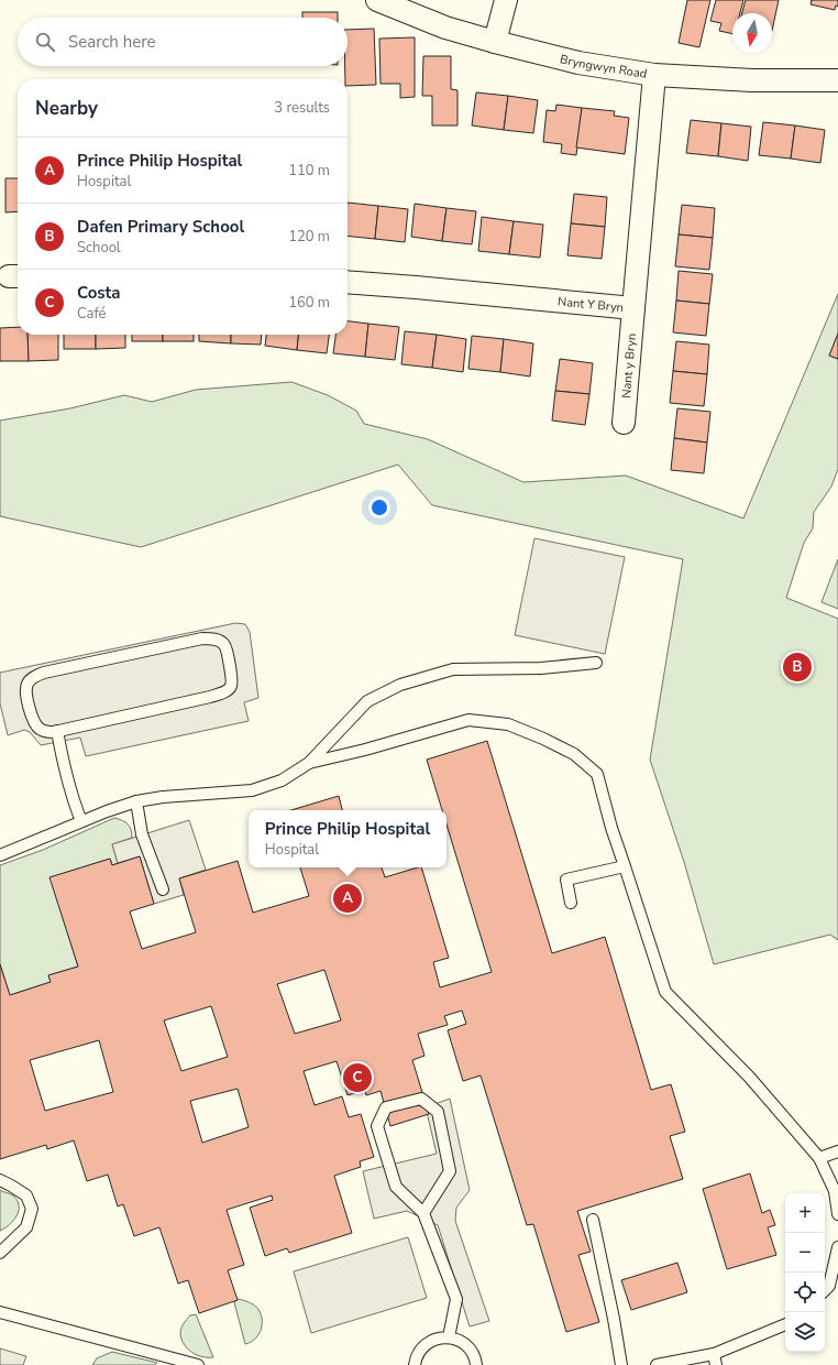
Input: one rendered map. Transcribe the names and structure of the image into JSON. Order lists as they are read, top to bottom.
{
  "streets": {
    "street": ["Bryngwyn Road", "Nant Y Bryn", "Nant y Bryn"]
  },
  "crossings": [
    ["Bryngwyn Road", "Nant Y Bryn"],
    ["Nant Y Bryn", "Nant y Bryn"]
  ],
  "north": "bottom",
  "page": {
    "search": "Search here",
    "heading": ["Nearby", "3 results"],
    "list": [
      {
        "mark": "A",
        "name": "Prince Philip Hospital",
        "note": "Hospital",
        "value": "110 m"
      },
      {
        "mark": "B",
        "name": "Dafen Primary School",
        "note": "School",
        "value": "120 m"
      },
      {
        "mark": "C",
        "name": "Costa",
        "note": "Café",
        "value": "160 m"
      }
    ],
    "pins": ["B", "A", "C"],
    "popup": ["Prince Philip Hospital", "Hospital"],
    "map_buttons": ["+", "−"]
  }
}
